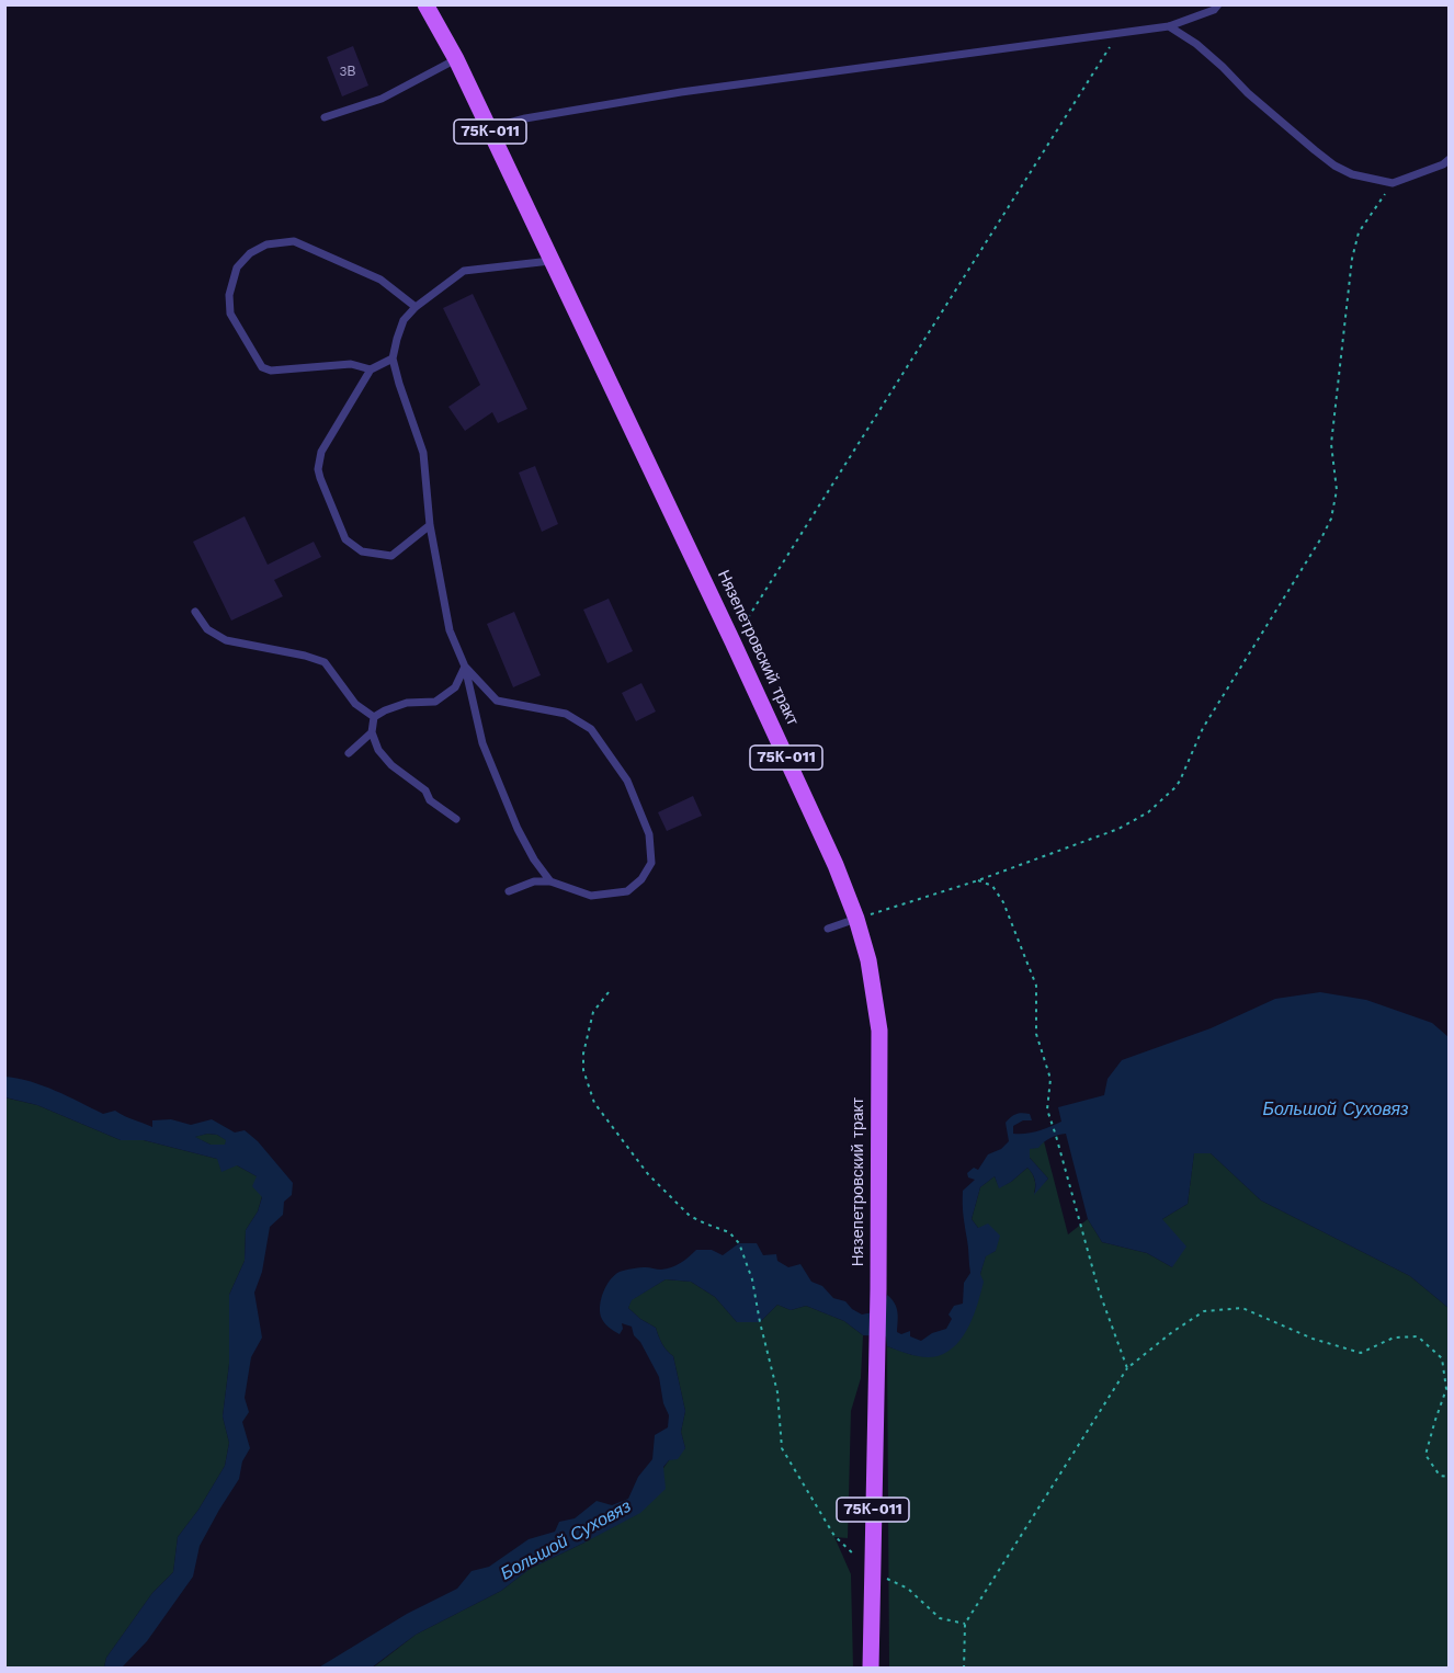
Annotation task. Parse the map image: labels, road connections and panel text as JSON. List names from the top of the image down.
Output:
{
  "streets": {
    "main road": ["75К-011", "Нязепетровский тракт"]
  },
  "water": ["Большой Суховяз"],
  "house_numbers": ["3В"]
}
